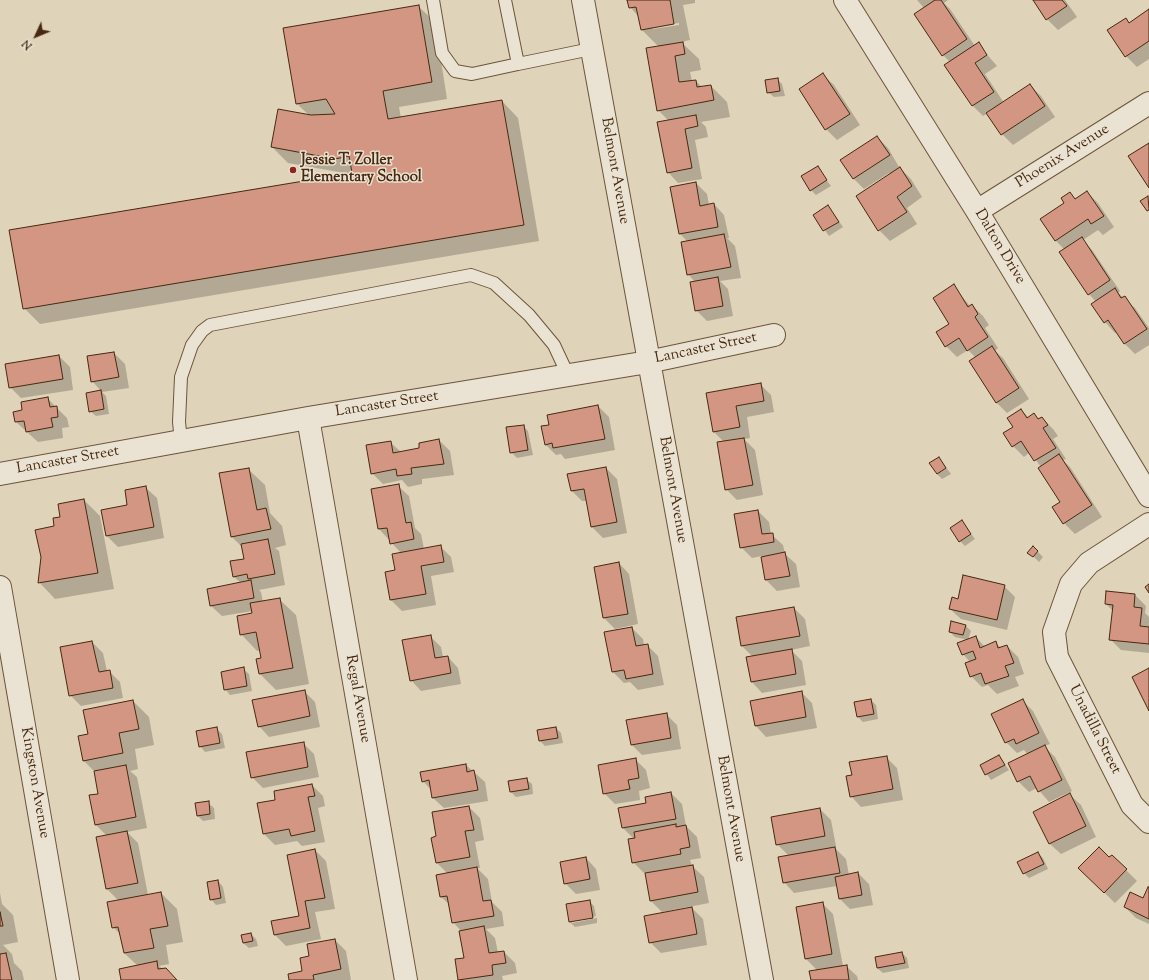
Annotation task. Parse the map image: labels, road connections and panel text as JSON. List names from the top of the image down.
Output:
{
  "streets": {
    "street": [
      "Phoenix Avenue",
      "Belmont Avenue",
      "Dalton Drive",
      "Lancaster Street",
      "Regal Avenue",
      "Unadilla Street",
      "Kingston Avenue"
    ]
  },
  "crossings": [
    ["Phoenix Avenue", "Dalton Drive"],
    ["Belmont Avenue", "Lancaster Street"],
    ["Lancaster Street", "Regal Avenue"]
  ],
  "places": ["Jessie T. Zoller Elementary School"],
  "north": "bottom left"
}
